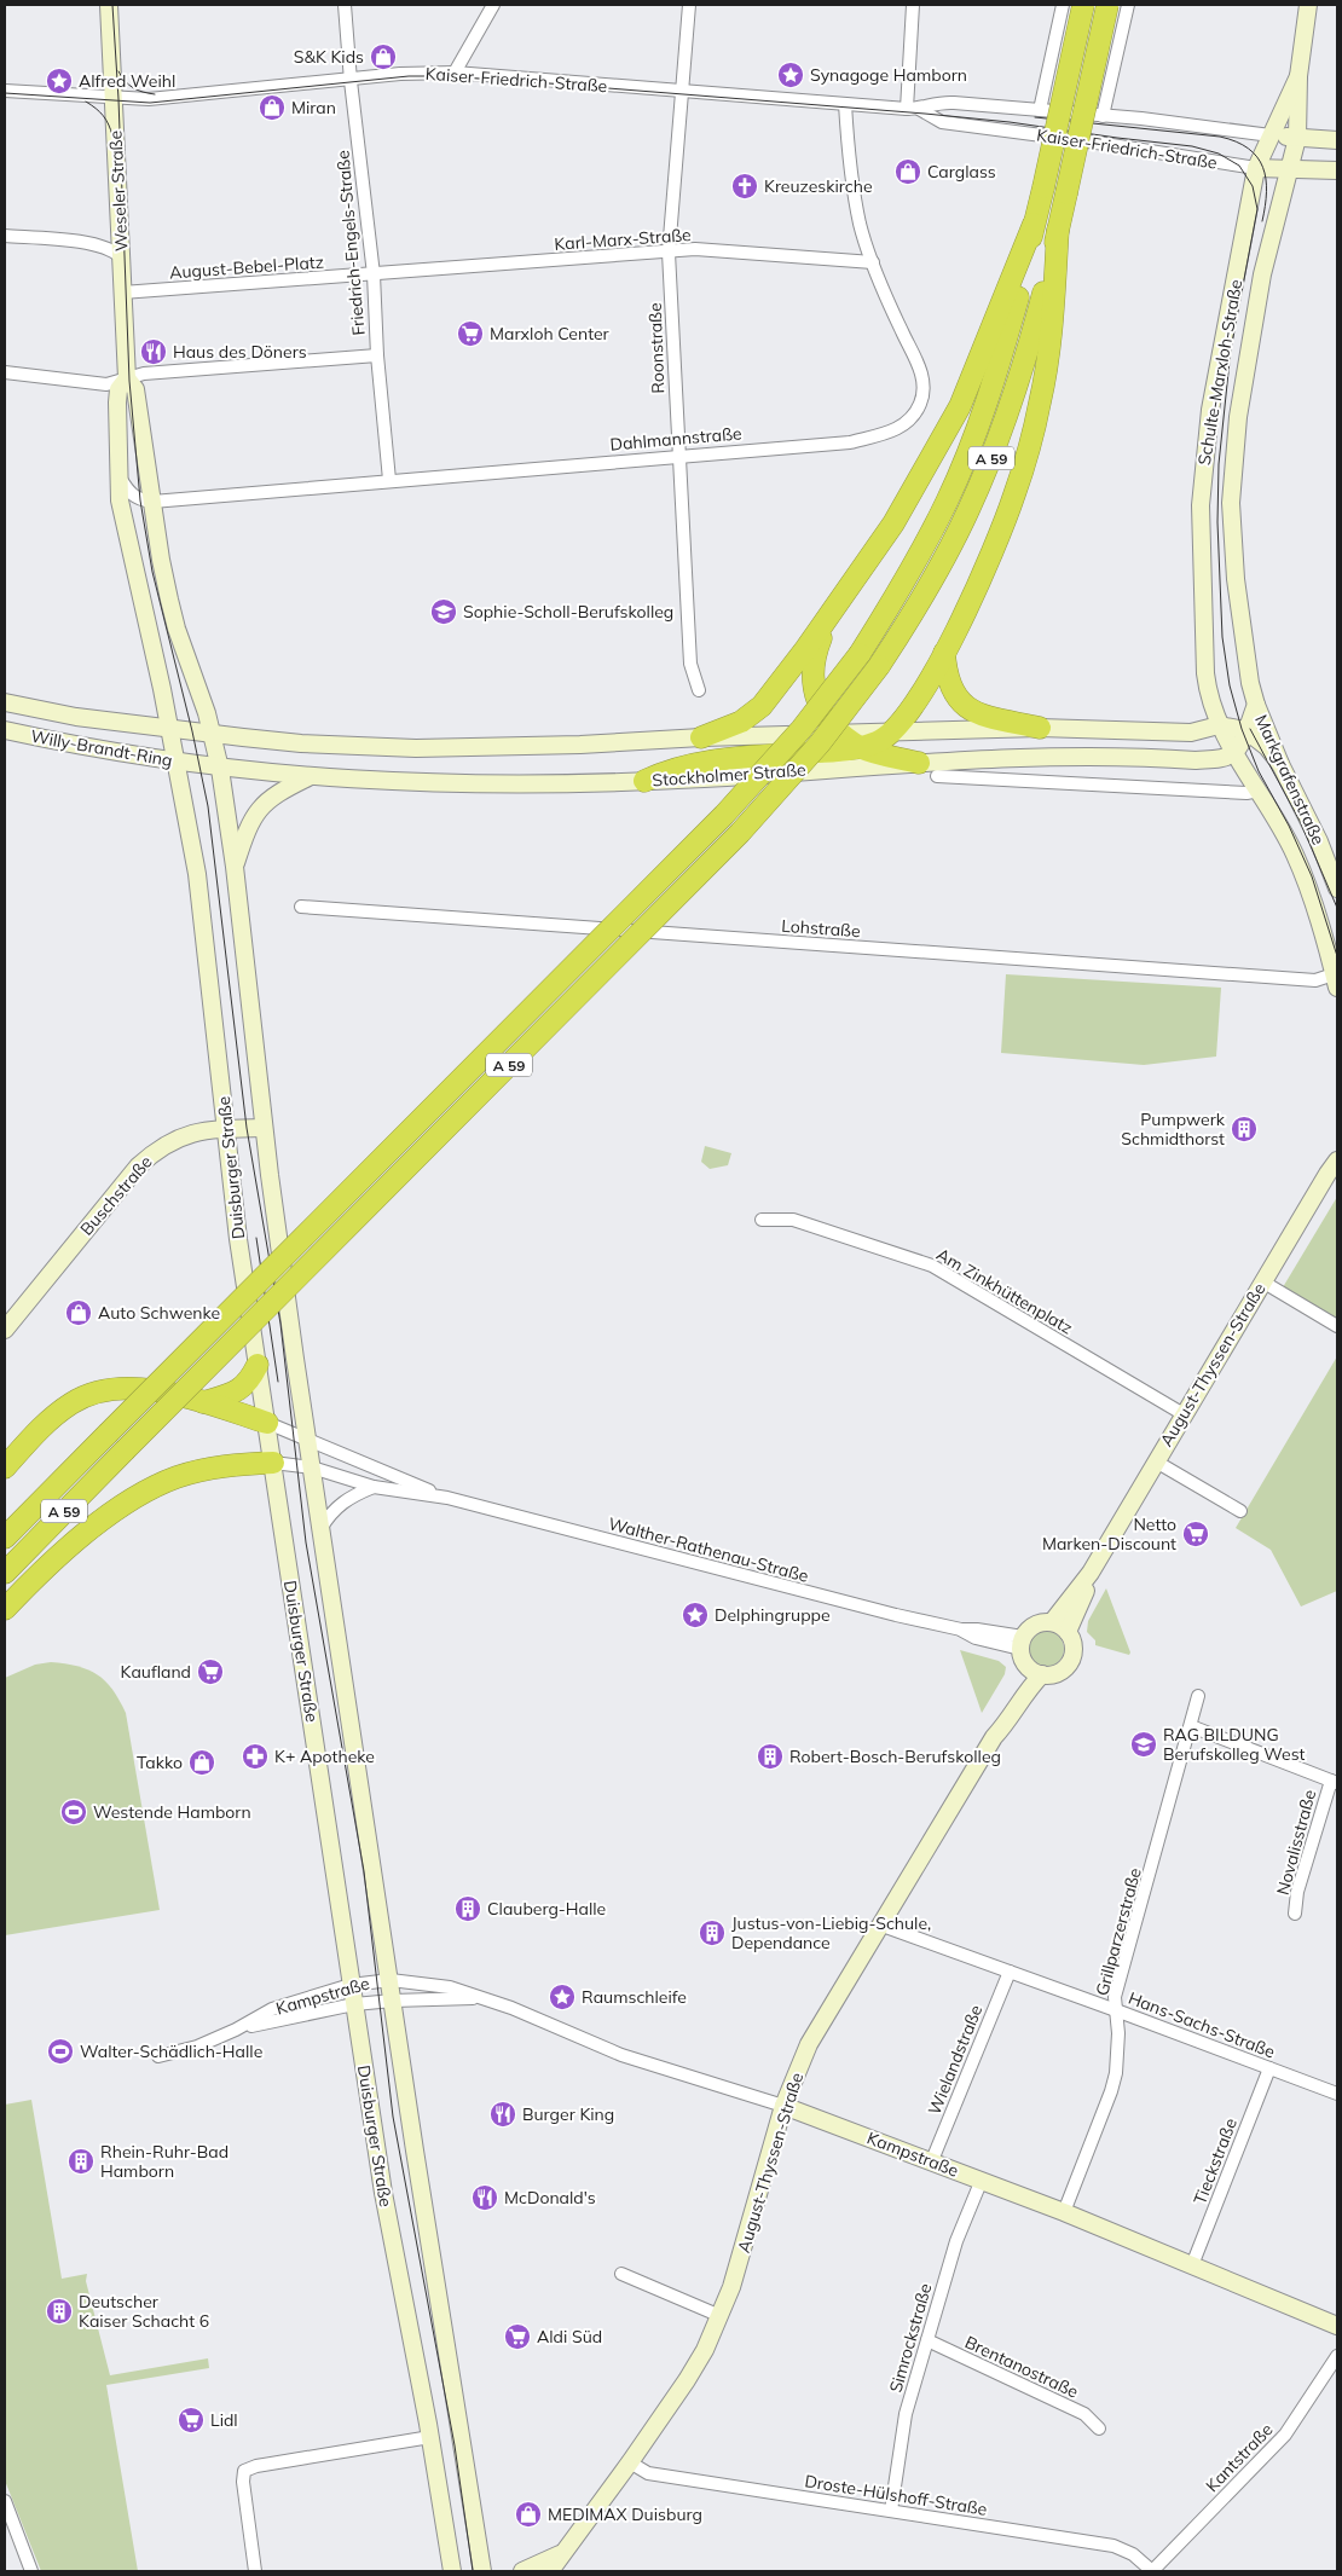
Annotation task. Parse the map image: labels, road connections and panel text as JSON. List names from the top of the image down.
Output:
{
  "streets": {
    "highway": ["A 59"],
    "main road": [
      "Kaiser-Friedrich-Straße",
      "Weseler Straße",
      "Schulte-Marxloh-Straße",
      "Willy-Brandt-Ring",
      "Stockholmer Straße",
      "Markgrafenstraße",
      "Duisburger Straße",
      "Buschstraße",
      "August-Thyssen-Straße",
      "Kampstraße"
    ],
    "street": [
      "Karl-Marx-Straße",
      "Friedrich-Engels-Straße",
      "August-Bebel-Platz",
      "Roonstraße",
      "Dahlmannstraße",
      "Lohstraße",
      "Am Zinkhüttenplatz",
      "Walther-Rathenau-Straße",
      "Novalisstraße",
      "Grillparzerstraße",
      "Hans-Sachs-Straße",
      "Wielandstraße",
      "Tieckstraße",
      "Simrockstraße",
      "Brentanostraße",
      "Kantstraße",
      "Droste-Hülshoff-Straße"
    ]
  },
  "crossings": [
    ["Kaiser-Friedrich-Straße", "Weseler Straße"],
    ["Kaiser-Friedrich-Straße", "Friedrich-Engels-Straße"],
    ["Kaiser-Friedrich-Straße", "Roonstraße"],
    ["Kaiser-Friedrich-Straße", "Schulte-Marxloh-Straße"],
    ["Kaiser-Friedrich-Straße", "Dahlmannstraße"],
    ["Weseler Straße", "August-Bebel-Platz"],
    ["Weseler Straße", "Dahlmannstraße"],
    ["Weseler Straße", "Willy-Brandt-Ring"],
    ["Weseler Straße", "Duisburger Straße"],
    ["Karl-Marx-Straße", "Friedrich-Engels-Straße"],
    ["Karl-Marx-Straße", "August-Bebel-Platz"],
    ["Karl-Marx-Straße", "Roonstraße"],
    ["Karl-Marx-Straße", "Dahlmannstraße"],
    ["Friedrich-Engels-Straße", "August-Bebel-Platz"],
    ["Friedrich-Engels-Straße", "Dahlmannstraße"],
    ["Roonstraße", "Dahlmannstraße"],
    ["Schulte-Marxloh-Straße", "Stockholmer Straße"],
    ["Schulte-Marxloh-Straße", "Markgrafenstraße"],
    ["Willy-Brandt-Ring", "Stockholmer Straße"],
    ["Willy-Brandt-Ring", "Duisburger Straße"],
    ["Stockholmer Straße", "Markgrafenstraße"],
    ["Markgrafenstraße", "Lohstraße"],
    ["Duisburger Straße", "Buschstraße"],
    ["Duisburger Straße", "Walther-Rathenau-Straße"],
    ["Duisburger Straße", "Kampstraße"],
    ["Am Zinkhüttenplatz", "August-Thyssen-Straße"],
    ["August-Thyssen-Straße", "Walther-Rathenau-Straße"],
    ["August-Thyssen-Straße", "Kampstraße"],
    ["August-Thyssen-Straße", "Hans-Sachs-Straße"],
    ["August-Thyssen-Straße", "Droste-Hülshoff-Straße"],
    ["Grillparzerstraße", "Kampstraße"],
    ["Grillparzerstraße", "Hans-Sachs-Straße"],
    ["Kampstraße", "Wielandstraße"],
    ["Kampstraße", "Tieckstraße"],
    ["Kampstraße", "Simrockstraße"],
    ["Hans-Sachs-Straße", "Wielandstraße"],
    ["Hans-Sachs-Straße", "Tieckstraße"],
    ["Simrockstraße", "Brentanostraße"],
    ["Simrockstraße", "Droste-Hülshoff-Straße"],
    ["Kantstraße", "Droste-Hülshoff-Straße"]
  ],
  "places": {
    "shop": [
      "S&K Kids",
      "Miran",
      "Carglass",
      "Auto Schwenke",
      "Takko",
      "MEDIMAX Duisburg"
    ],
    "place": [
      "Synagoge Hamborn",
      "Alfred Weihl",
      "Delphingruppe",
      "Raumschleife"
    ],
    "church": ["Kreuzeskirche"],
    "supermarket": [
      "Marxloh Center",
      "Netto Marken-Discount",
      "Kaufland",
      "Aldi Süd",
      "Lidl"
    ],
    "restaurant": ["Haus des Döners", "Burger King", "McDonald's"],
    "school or university": ["Sophie-Scholl-Berufskolleg", "RAG BILDUNG Berufskolleg West"],
    "building": [
      "Pumpwerk Schmidthorst",
      "Robert-Bosch-Berufskolleg",
      "Clauberg-Halle",
      "Justus-von-Liebig-Schule, Dependance",
      "Rhein-Ruhr-Bad Hamborn",
      "Deutscher Kaiser Schacht 6"
    ],
    "pharmacy": ["K+ Apotheke"],
    "sports": ["Westende Hamborn", "Walter-Schädlich-Halle"]
  }
}
